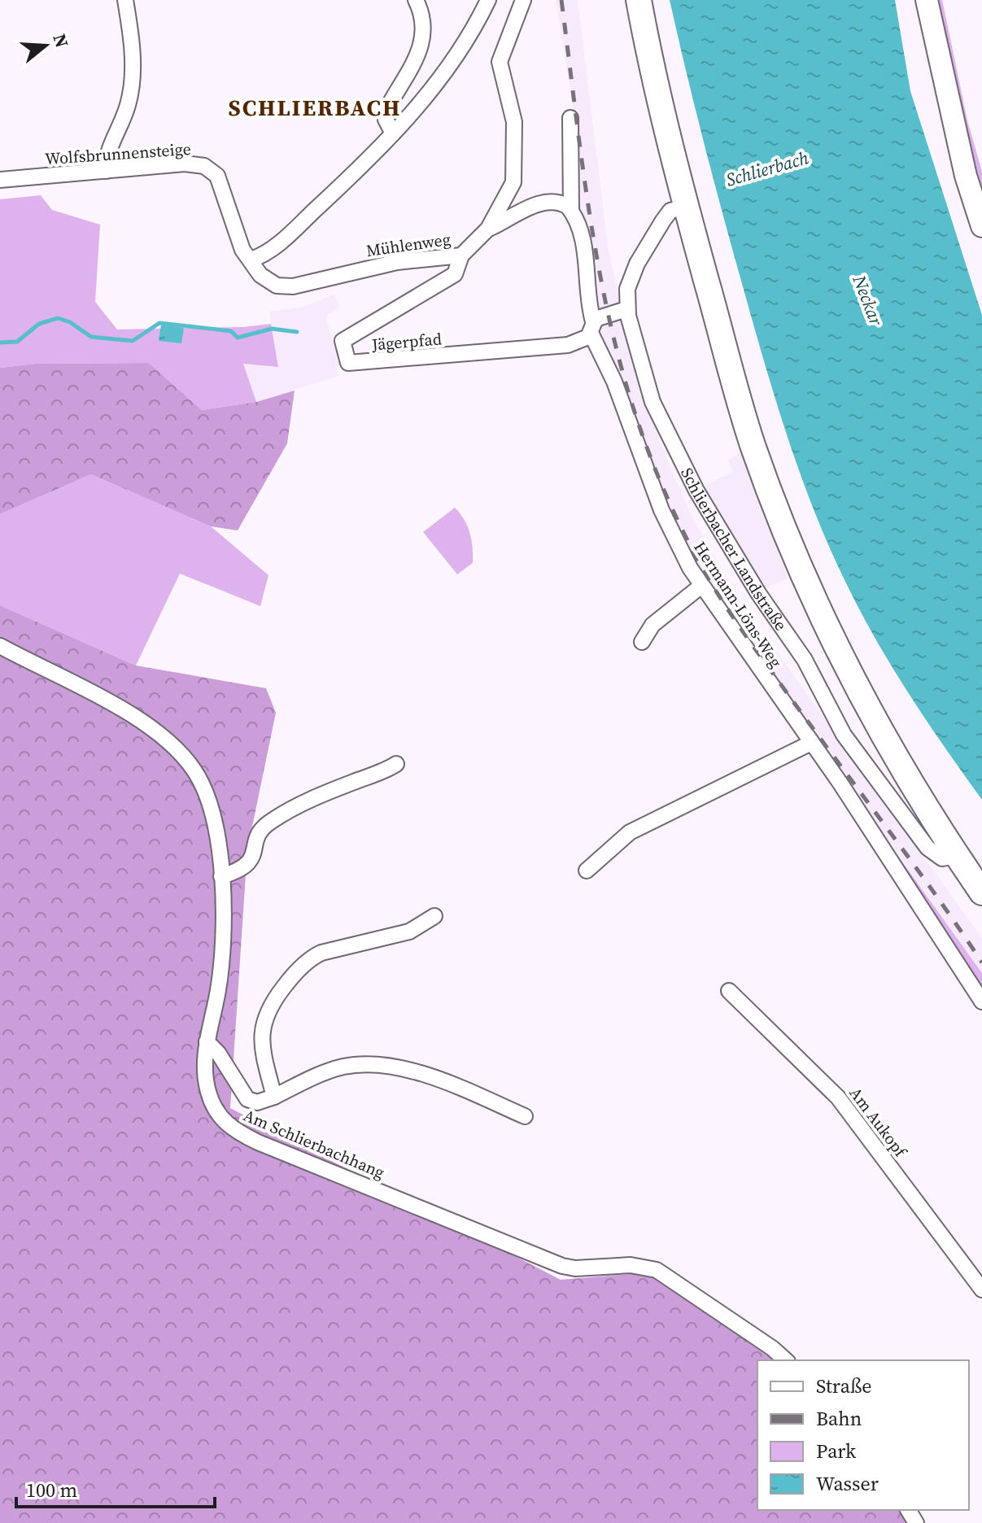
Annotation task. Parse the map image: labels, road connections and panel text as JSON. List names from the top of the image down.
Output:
{
  "streets": {
    "main road": ["Schlierbacher Landstraße"],
    "street": [
      "Wolfsbrunnensteige",
      "Mühlenweg",
      "Jägerpfad",
      "Hermann-Löns-Weg",
      "Am Aukopf",
      "Am Schlierbachhang"
    ]
  },
  "crossings": [
    ["Wolfsbrunnensteige", "Mühlenweg"],
    ["Mühlenweg", "Jägerpfad"],
    ["Jägerpfad", "Schlierbacher Landstraße"],
    ["Jägerpfad", "Hermann-Löns-Weg"]
  ],
  "districts": ["SCHLIERBACH"],
  "water": ["Schlierbach", "Neckar"],
  "legend": [
    "Straße",
    "Bahn",
    "Park",
    "Wasser"
  ],
  "scale_bar": "100 m",
  "north": "right"
}
